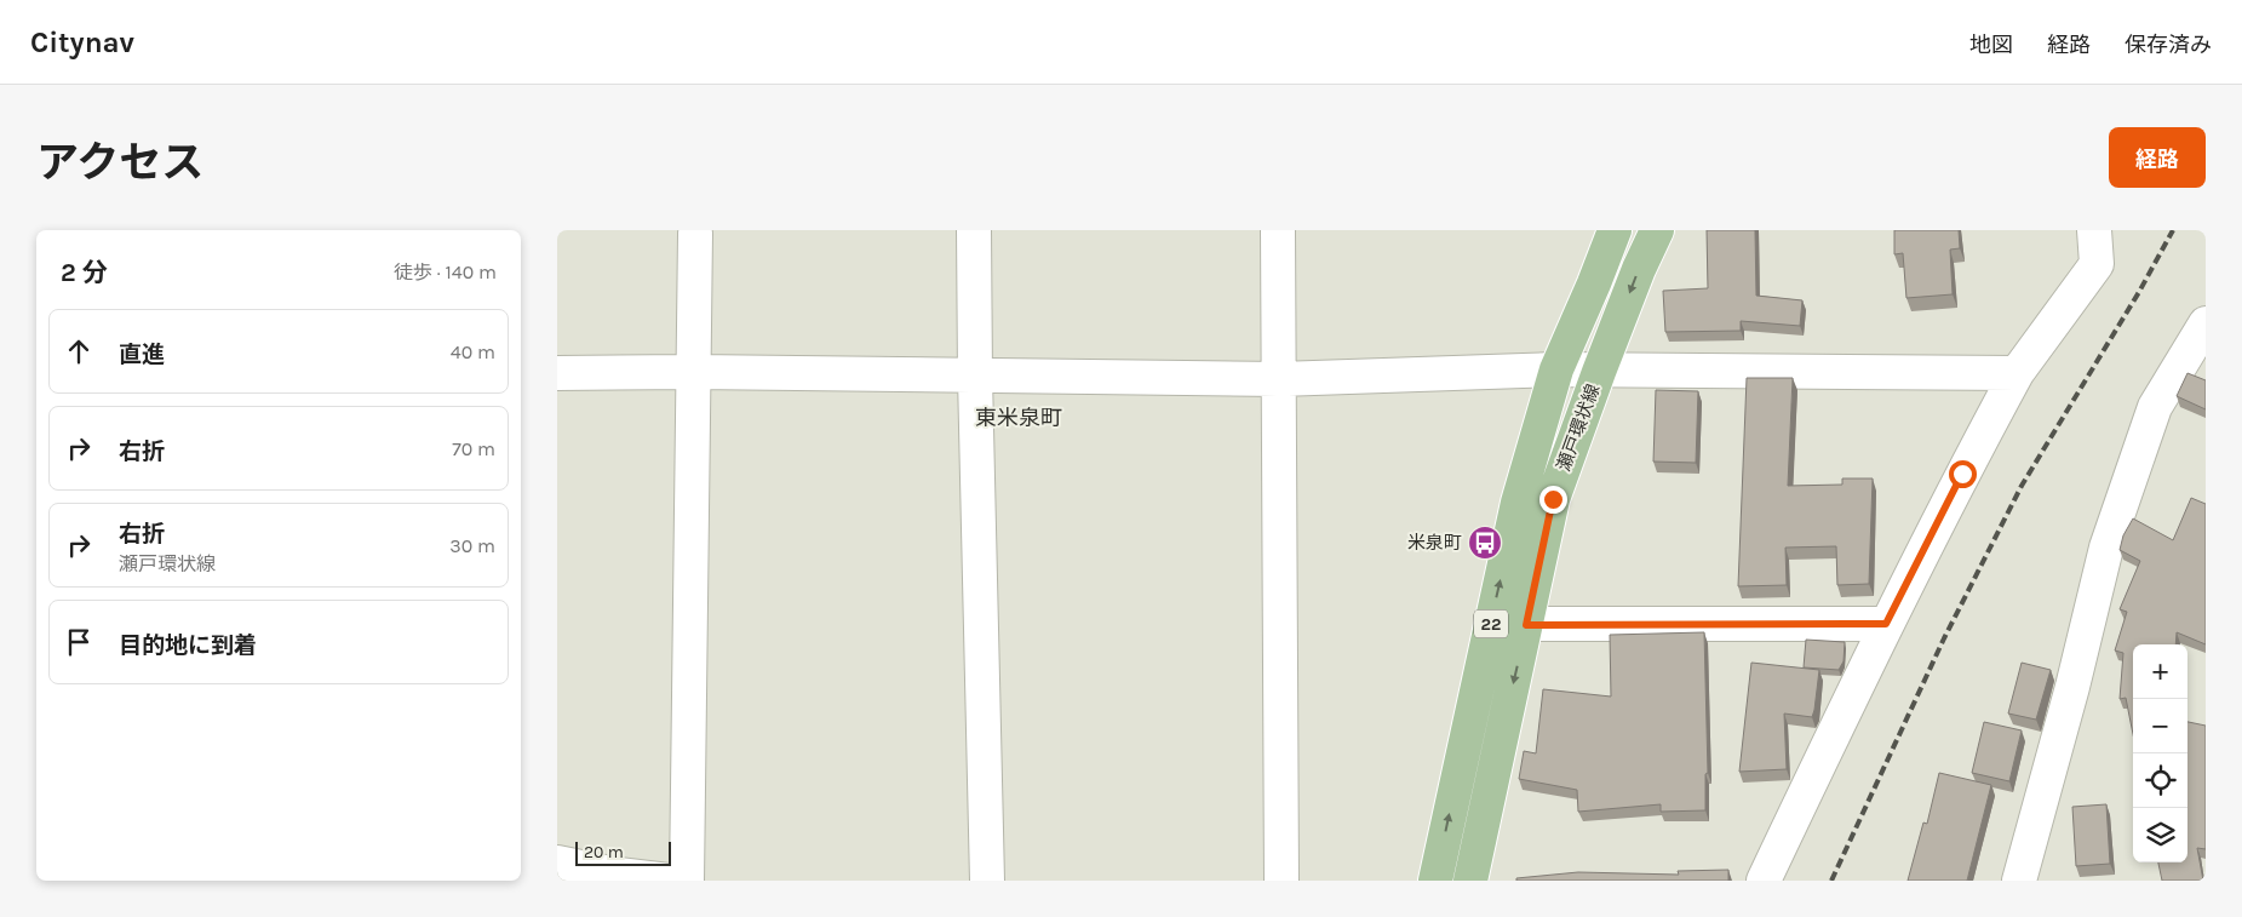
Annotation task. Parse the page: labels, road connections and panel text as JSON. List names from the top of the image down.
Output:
{
  "streets": {
    "main road": ["瀬戸環状線", "22"]
  },
  "districts": ["東米泉町"],
  "places": {
    "bus stop": ["米泉町"]
  },
  "scale_bar": "20 m",
  "page": {
    "header": "Citynav",
    "nav": ["地図", "経路", "保存済み"],
    "title": "アクセス",
    "buttons": "経路",
    "heading": ["2 分", "徒歩 · 140 m"],
    "list": [
      ["直進", "40 m"],
      ["右折", "70 m"],
      ["右折", "瀬戸環状線", "30 m"],
      "目的地に到着"
    ],
    "map_buttons": ["+", "−"],
    "scale": "20 m"
  }
}
